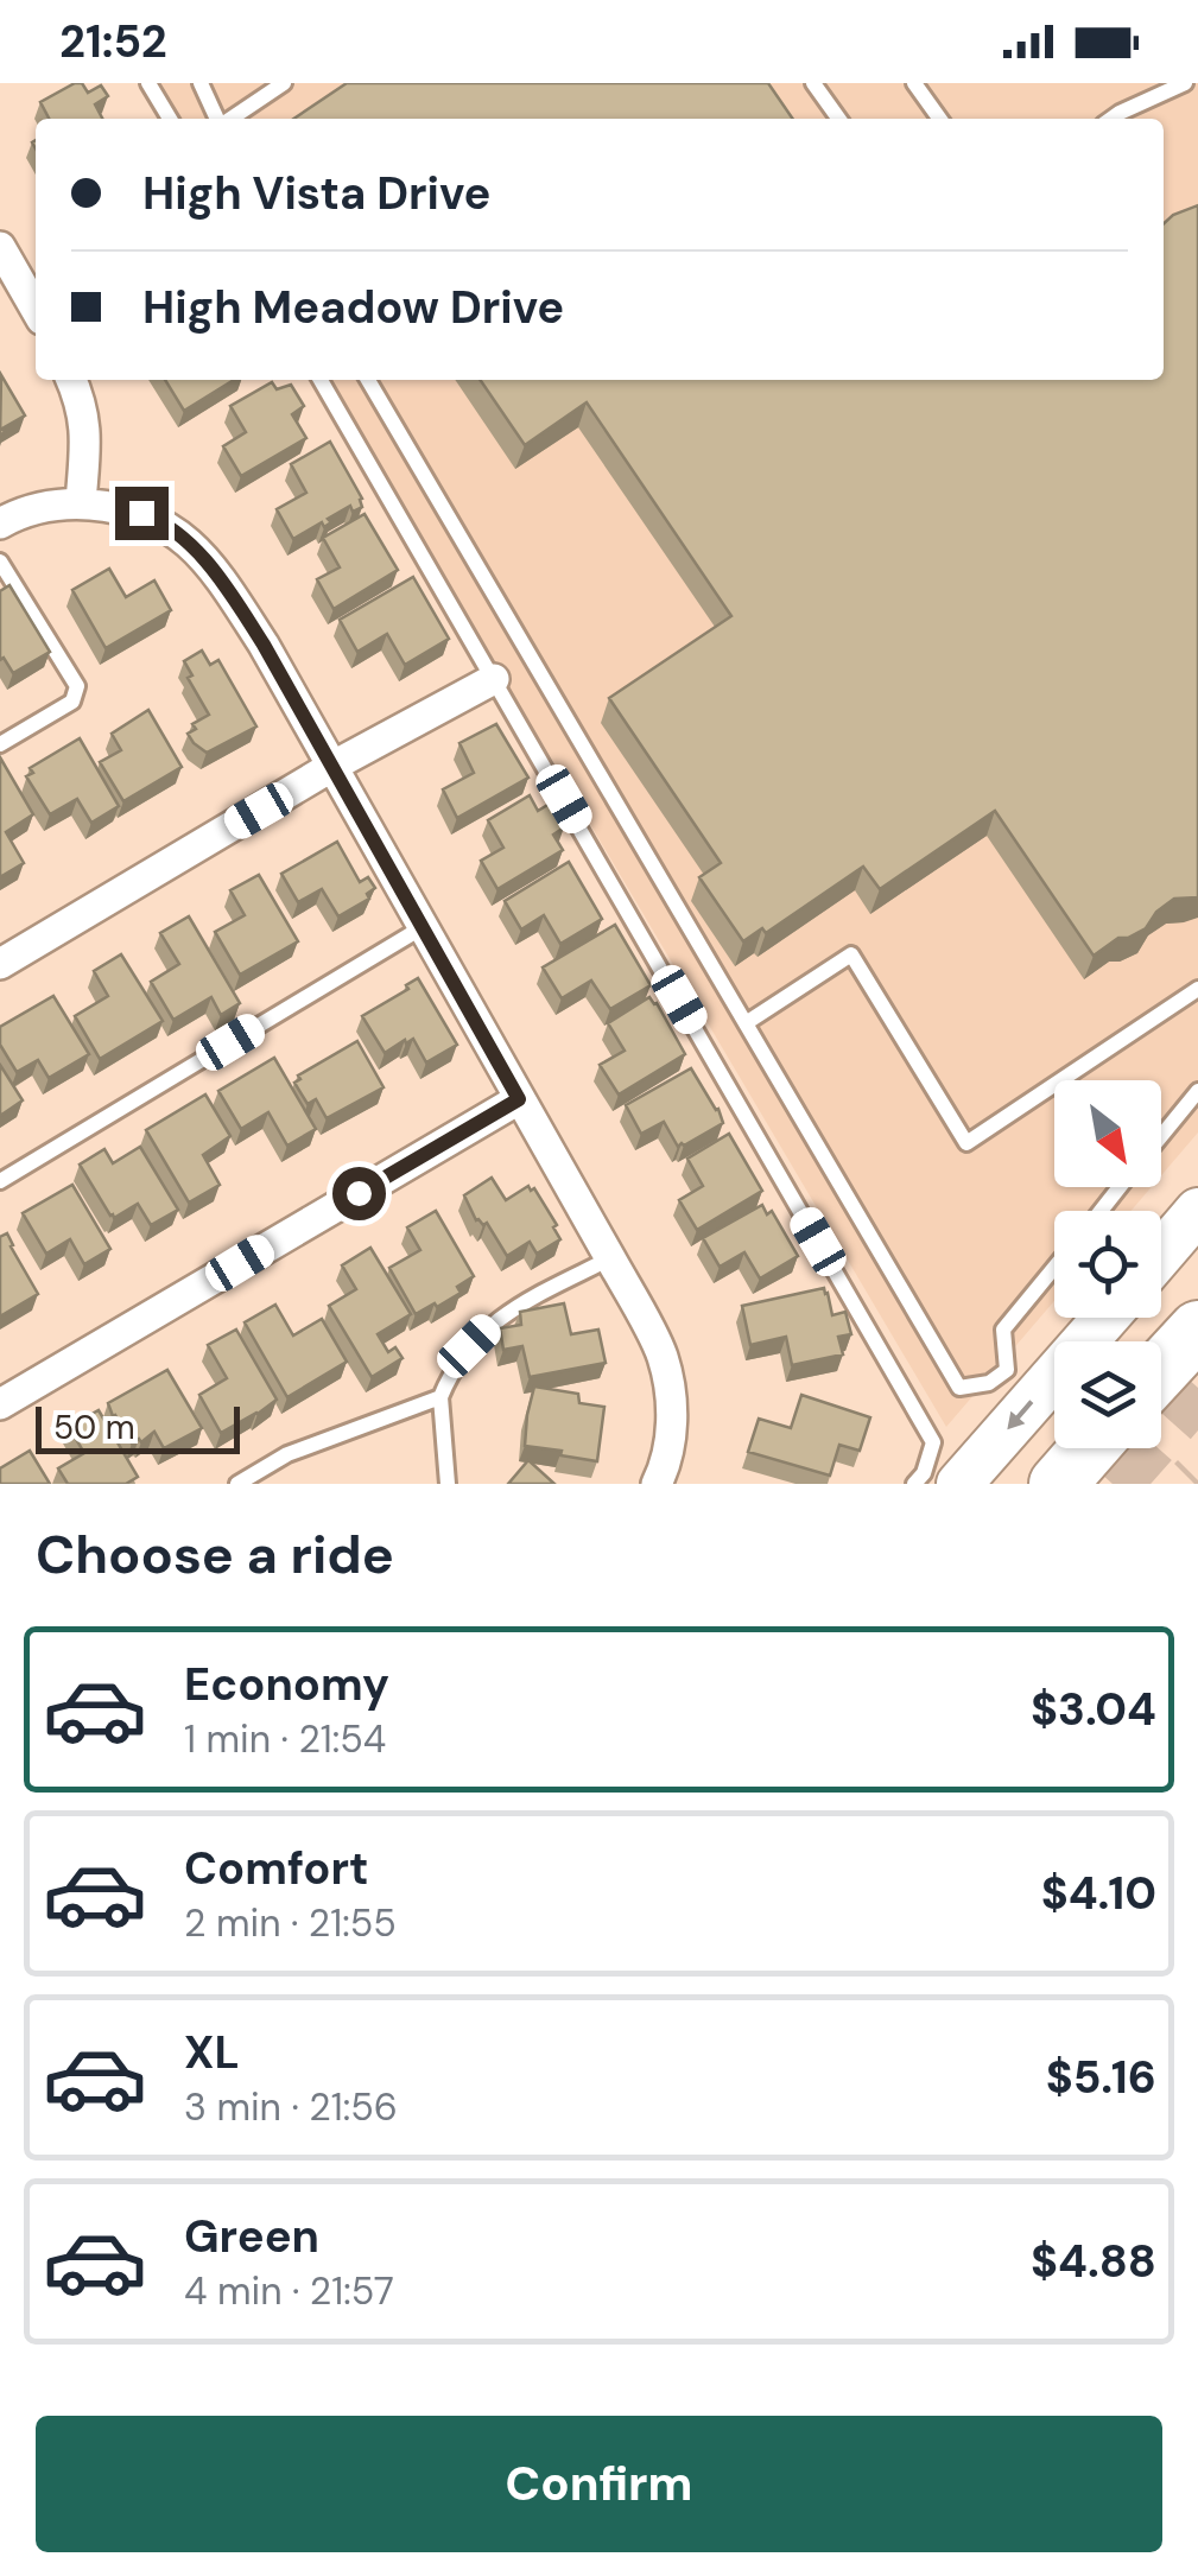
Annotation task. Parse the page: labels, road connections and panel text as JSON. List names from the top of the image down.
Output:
{
  "scale_bar": "50 m",
  "north": "bottom right",
  "page": {
    "status": "21:52",
    "banner": ["High Vista Drive", "High Meadow Drive"],
    "scale": "50 m",
    "heading": "Choose a ride",
    "list": [
      {
        "name": "Economy",
        "note": "1 min · 21:54",
        "value": "$3.04"
      },
      {
        "name": "Comfort",
        "note": "2 min · 21:55",
        "value": "$4.10"
      },
      {
        "name": "XL",
        "note": "3 min · 21:56",
        "value": "$5.16"
      },
      {
        "name": "Green",
        "note": "4 min · 21:57",
        "value": "$4.88"
      }
    ],
    "buttons": "Confirm"
  }
}
